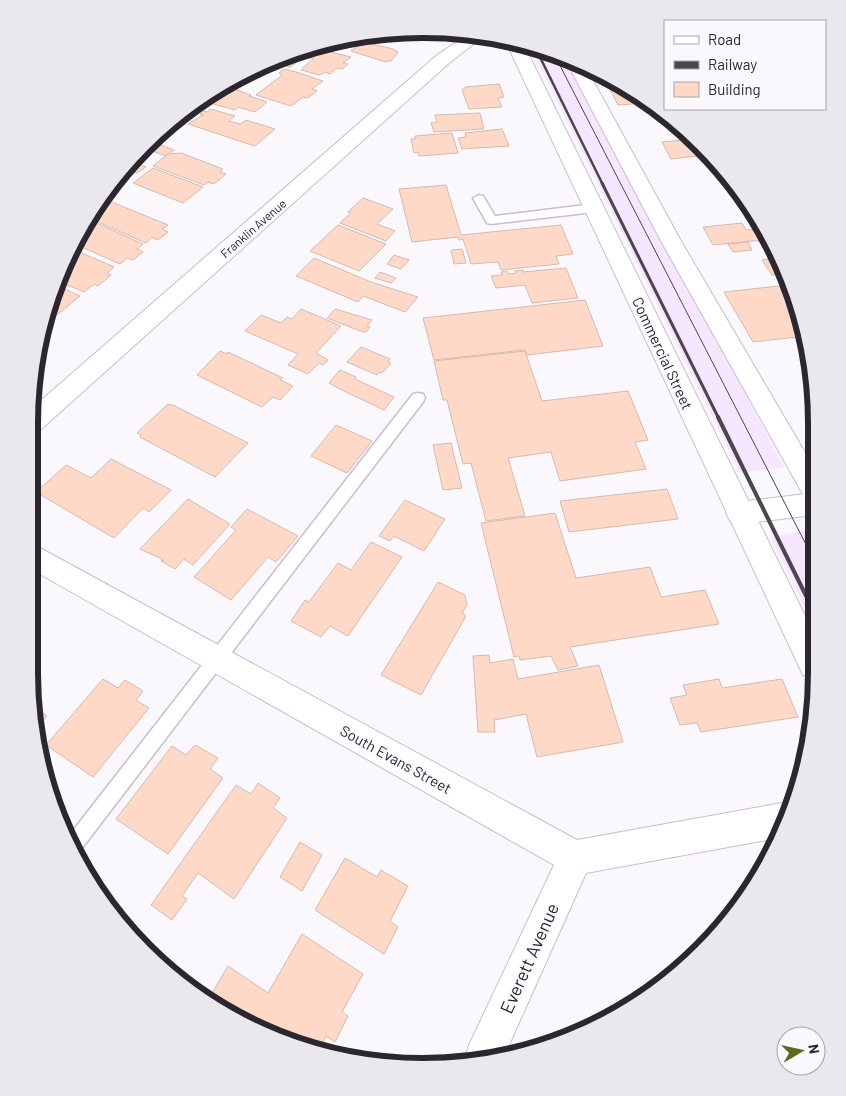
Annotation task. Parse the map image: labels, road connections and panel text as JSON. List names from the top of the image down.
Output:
{
  "streets": {
    "main road": [
      "Franklin Avenue",
      "Commercial Street",
      "South Evans Street",
      "Everett Avenue"
    ]
  },
  "crossings": [
    ["South Evans Street", "Everett Avenue"]
  ],
  "legend": ["Road", "Railway", "Building"],
  "north": "right"
}
